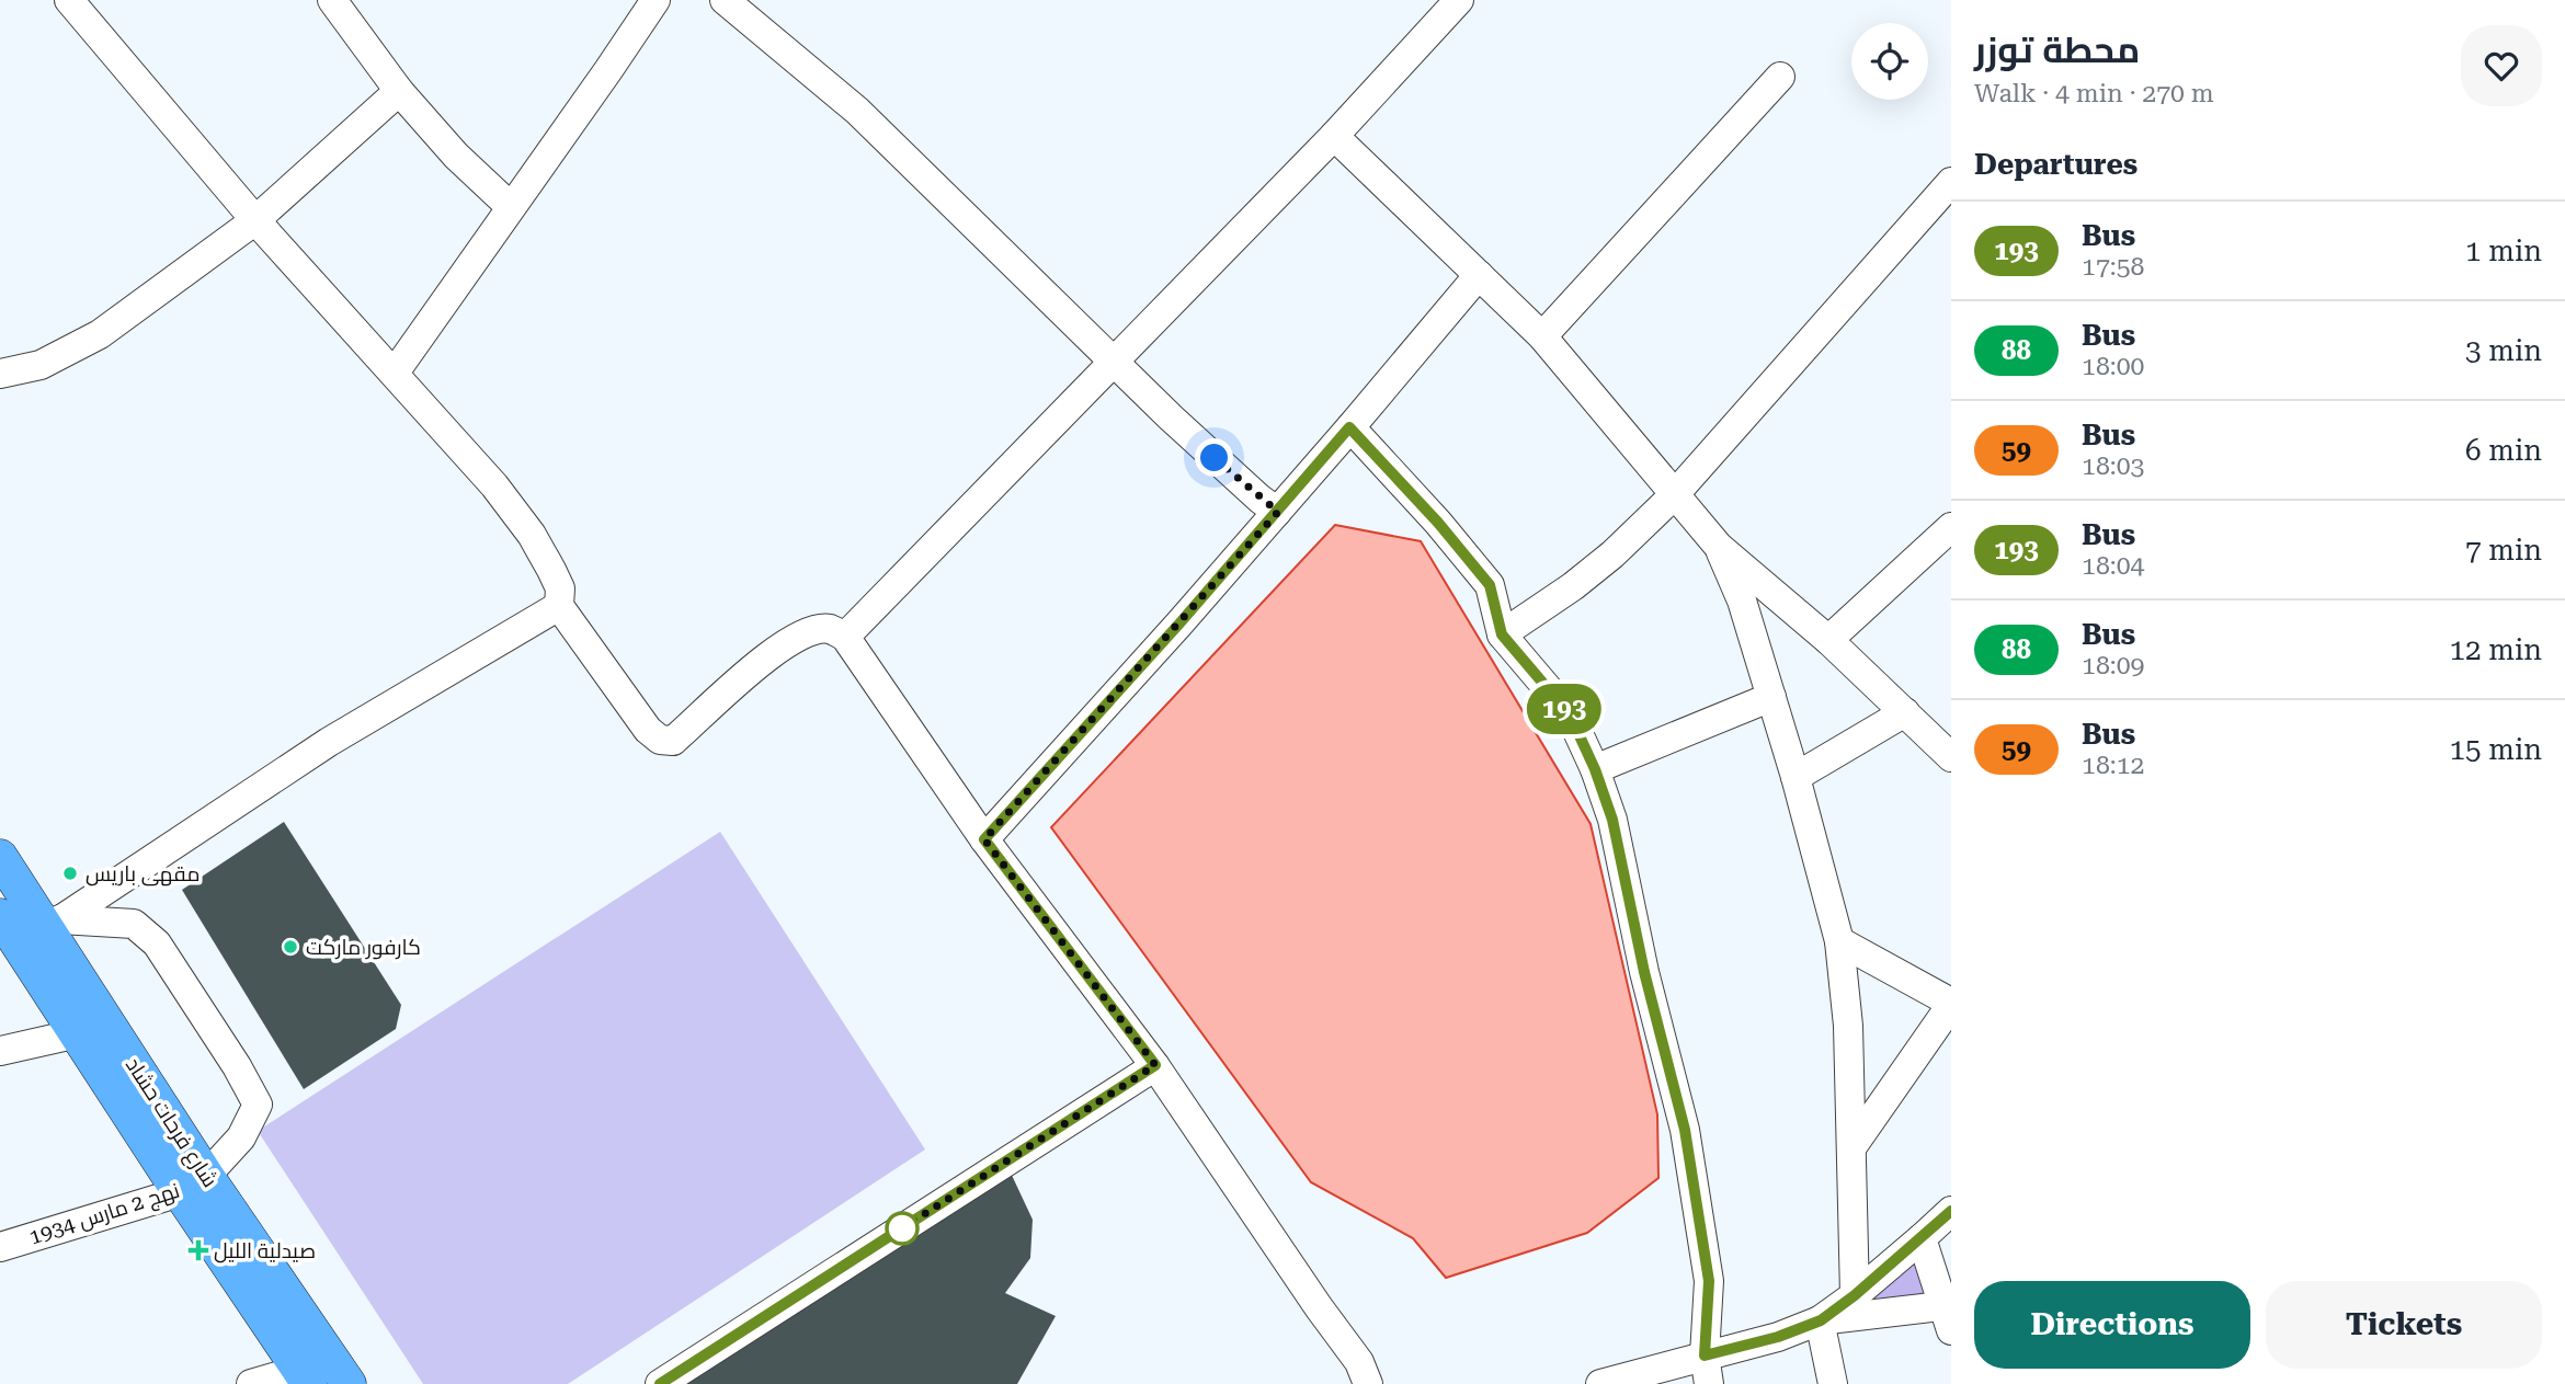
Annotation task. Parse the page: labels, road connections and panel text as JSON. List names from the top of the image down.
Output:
{
  "streets": {
    "main road": ["شارع فرحات حشاد"],
    "street": ["نهج 2 مارس 1934"]
  },
  "crossings": [
    ["شارع فرحات حشاد", "نهج 2 مارس 1934"]
  ],
  "places": {
    "other": ["مقهى باريس", "كارفور ماركت"],
    "health": ["صيدلية الليل"]
  },
  "lines": ["bus line 193"],
  "page": {
    "on_map": "193",
    "heading": [
      ["محطة توزر", "Walk · 4 min · 270 m"],
      "Departures"
    ],
    "list": [
      {
        "mark": "193",
        "name": "Bus",
        "note": "17:58",
        "value": "1 min"
      },
      {
        "mark": "88",
        "name": "Bus",
        "note": "18:00",
        "value": "3 min"
      },
      {
        "mark": "59",
        "name": "Bus",
        "note": "18:03",
        "value": "6 min"
      },
      {
        "mark": "193",
        "name": "Bus",
        "note": "18:04",
        "value": "7 min"
      },
      {
        "mark": "88",
        "name": "Bus",
        "note": "18:09",
        "value": "12 min"
      },
      {
        "mark": "59",
        "name": "Bus",
        "note": "18:12",
        "value": "15 min"
      }
    ],
    "buttons": ["Directions", "Tickets"]
  }
}
